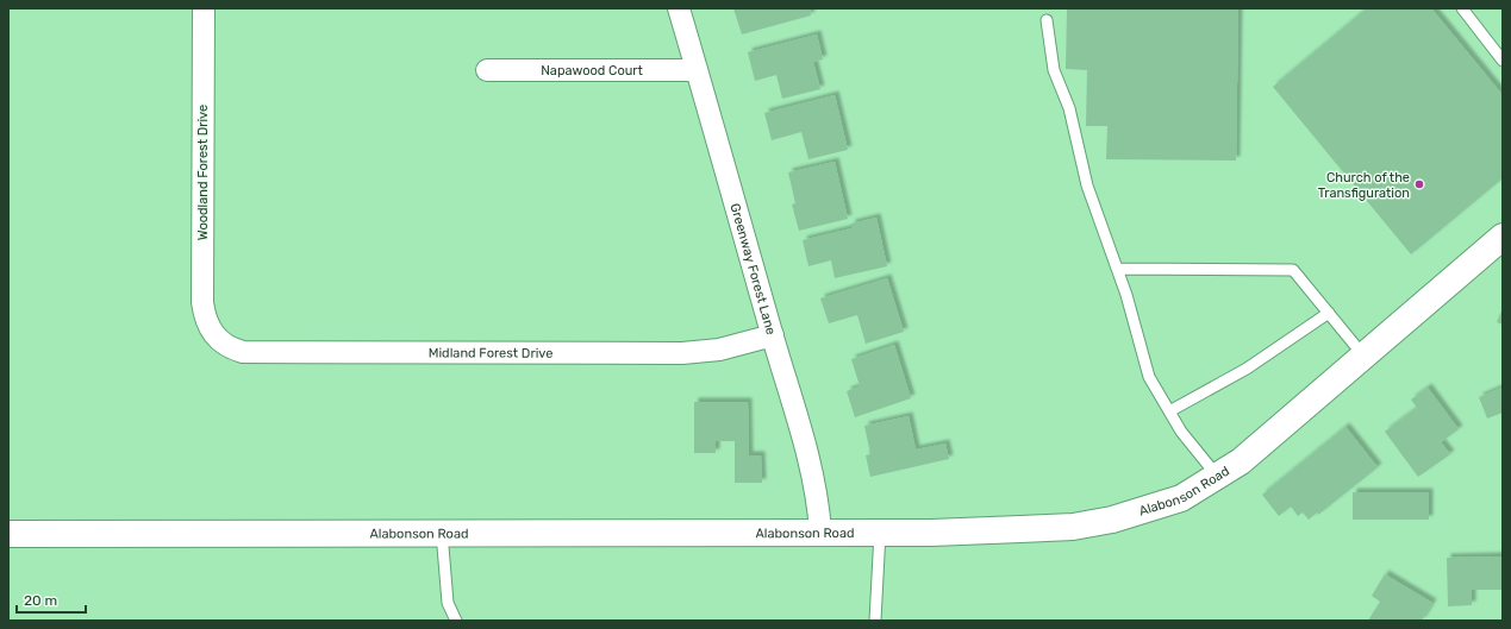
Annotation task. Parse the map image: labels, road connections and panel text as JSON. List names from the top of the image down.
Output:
{
  "streets": {
    "street": [
      "Napawood Court",
      "Woodland Forest Drive",
      "Greenway Forest Lane",
      "Midland Forest Drive",
      "Alabonson Road"
    ]
  },
  "crossings": [
    ["Napawood Court", "Greenway Forest Lane"],
    ["Woodland Forest Drive", "Midland Forest Drive"],
    ["Greenway Forest Lane", "Midland Forest Drive"],
    ["Greenway Forest Lane", "Alabonson Road"]
  ],
  "places": ["Church of the Transfiguration"],
  "scale_bar": "20 m"
}
